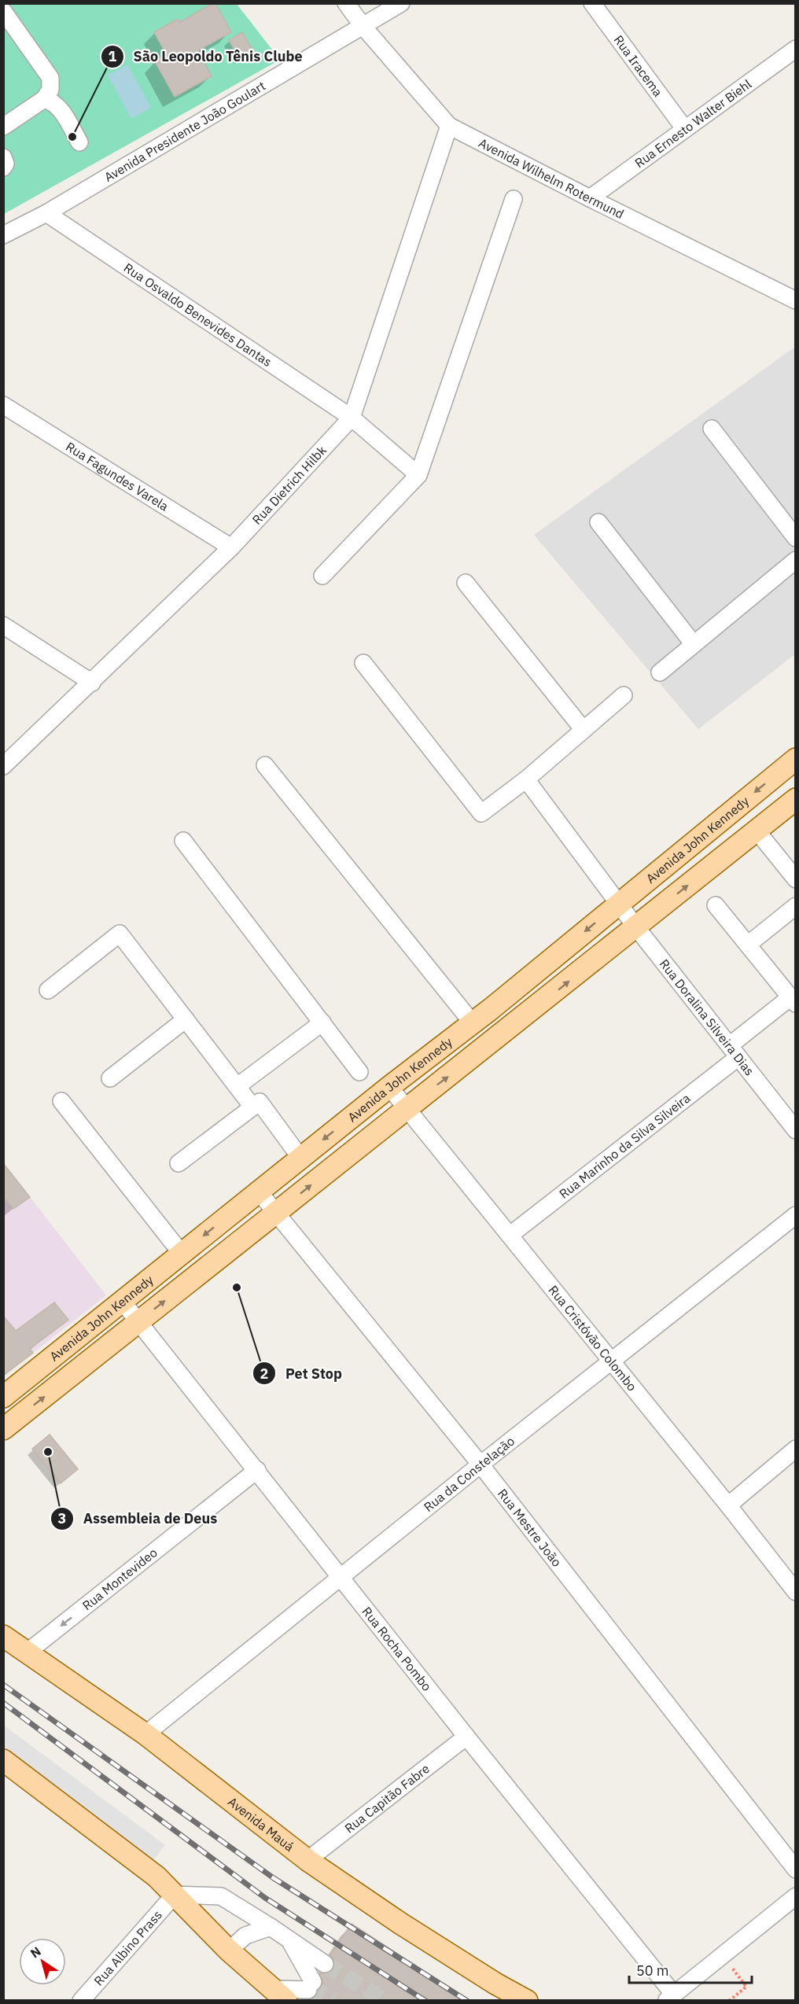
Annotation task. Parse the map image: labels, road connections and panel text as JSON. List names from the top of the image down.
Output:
{
  "streets": {
    "main road": ["Avenida John Kennedy", "Avenida Mauá"],
    "street": [
      "Rua Iracema",
      "Rua Ernesto Walter Biehl",
      "Avenida Presidente João Goulart",
      "Avenida Wilhelm Rotermund",
      "Rua Osvaldo Benevides Dantas",
      "Rua Fagundes Varela",
      "Rua Dietrich Hilbk",
      "Rua Doralina Silveira Dias",
      "Rua Marinho da Silva Silveira",
      "Rua Cristóvão Colombo",
      "Rua da Constelação",
      "Rua Mestre João",
      "Rua Montevideo",
      "Rua Rocha Pombo",
      "Rua Capitão Fabre",
      "Rua Albino Prass"
    ]
  },
  "crossings": [
    ["Rua Iracema", "Rua Ernesto Walter Biehl"],
    ["Rua Ernesto Walter Biehl", "Avenida Wilhelm Rotermund"],
    ["Avenida Presidente João Goulart", "Avenida Wilhelm Rotermund"],
    ["Avenida Presidente João Goulart", "Rua Osvaldo Benevides Dantas"],
    ["Avenida Wilhelm Rotermund", "Rua Dietrich Hilbk"],
    ["Rua Osvaldo Benevides Dantas", "Rua Dietrich Hilbk"],
    ["Rua Fagundes Varela", "Rua Dietrich Hilbk"],
    ["Avenida John Kennedy", "Rua Doralina Silveira Dias"],
    ["Avenida John Kennedy", "Rua Cristóvão Colombo"],
    ["Avenida John Kennedy", "Rua Mestre João"],
    ["Avenida John Kennedy", "Rua Rocha Pombo"],
    ["Rua Doralina Silveira Dias", "Rua Marinho da Silva Silveira"],
    ["Rua Marinho da Silva Silveira", "Rua Cristóvão Colombo"],
    ["Rua Cristóvão Colombo", "Rua da Constelação"],
    ["Rua da Constelação", "Rua Mestre João"],
    ["Rua da Constelação", "Rua Rocha Pombo"],
    ["Rua da Constelação", "Avenida Mauá"],
    ["Rua Montevideo", "Rua Rocha Pombo"],
    ["Rua Montevideo", "Avenida Mauá"],
    ["Rua Rocha Pombo", "Rua Capitão Fabre"],
    ["Rua Capitão Fabre", "Avenida Mauá"]
  ],
  "one_way": ["Rua Montevideo"],
  "places": ["São Leopoldo Tênis Clube", "Pet Stop", "Assembleia de Deus"],
  "scale_bar": "50 m",
  "north": "top left"
}
